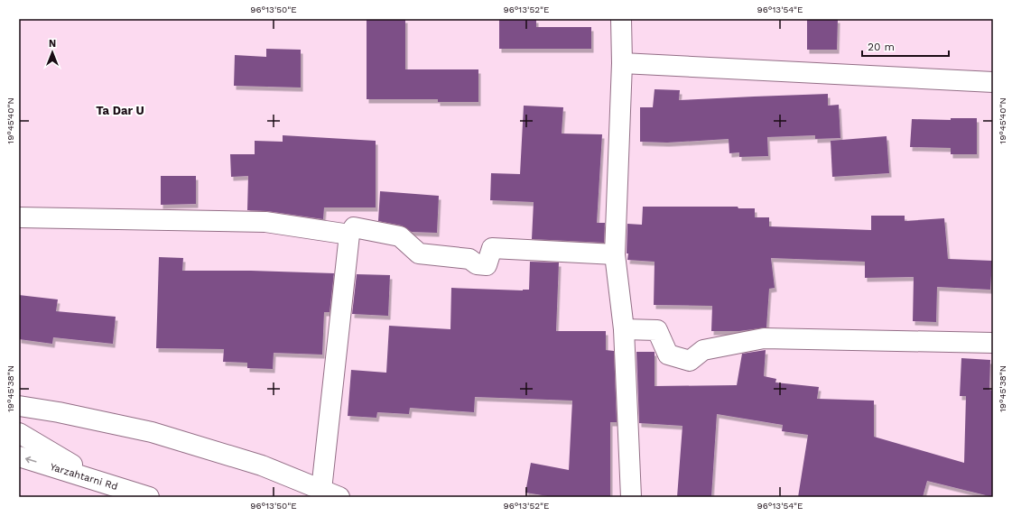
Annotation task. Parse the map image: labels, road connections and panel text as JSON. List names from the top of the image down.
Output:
{
  "streets": {
    "street": ["Yarzahtarni Rd"]
  },
  "districts": ["Ta Dar U"],
  "scale_bar": "20 m",
  "north": "top",
  "coordinates": [
    "96°13'50\"E",
    "96°13'52\"E",
    "96°13'54\"E",
    "19°45'40\"N",
    "19°45'38\"N"
  ]
}
